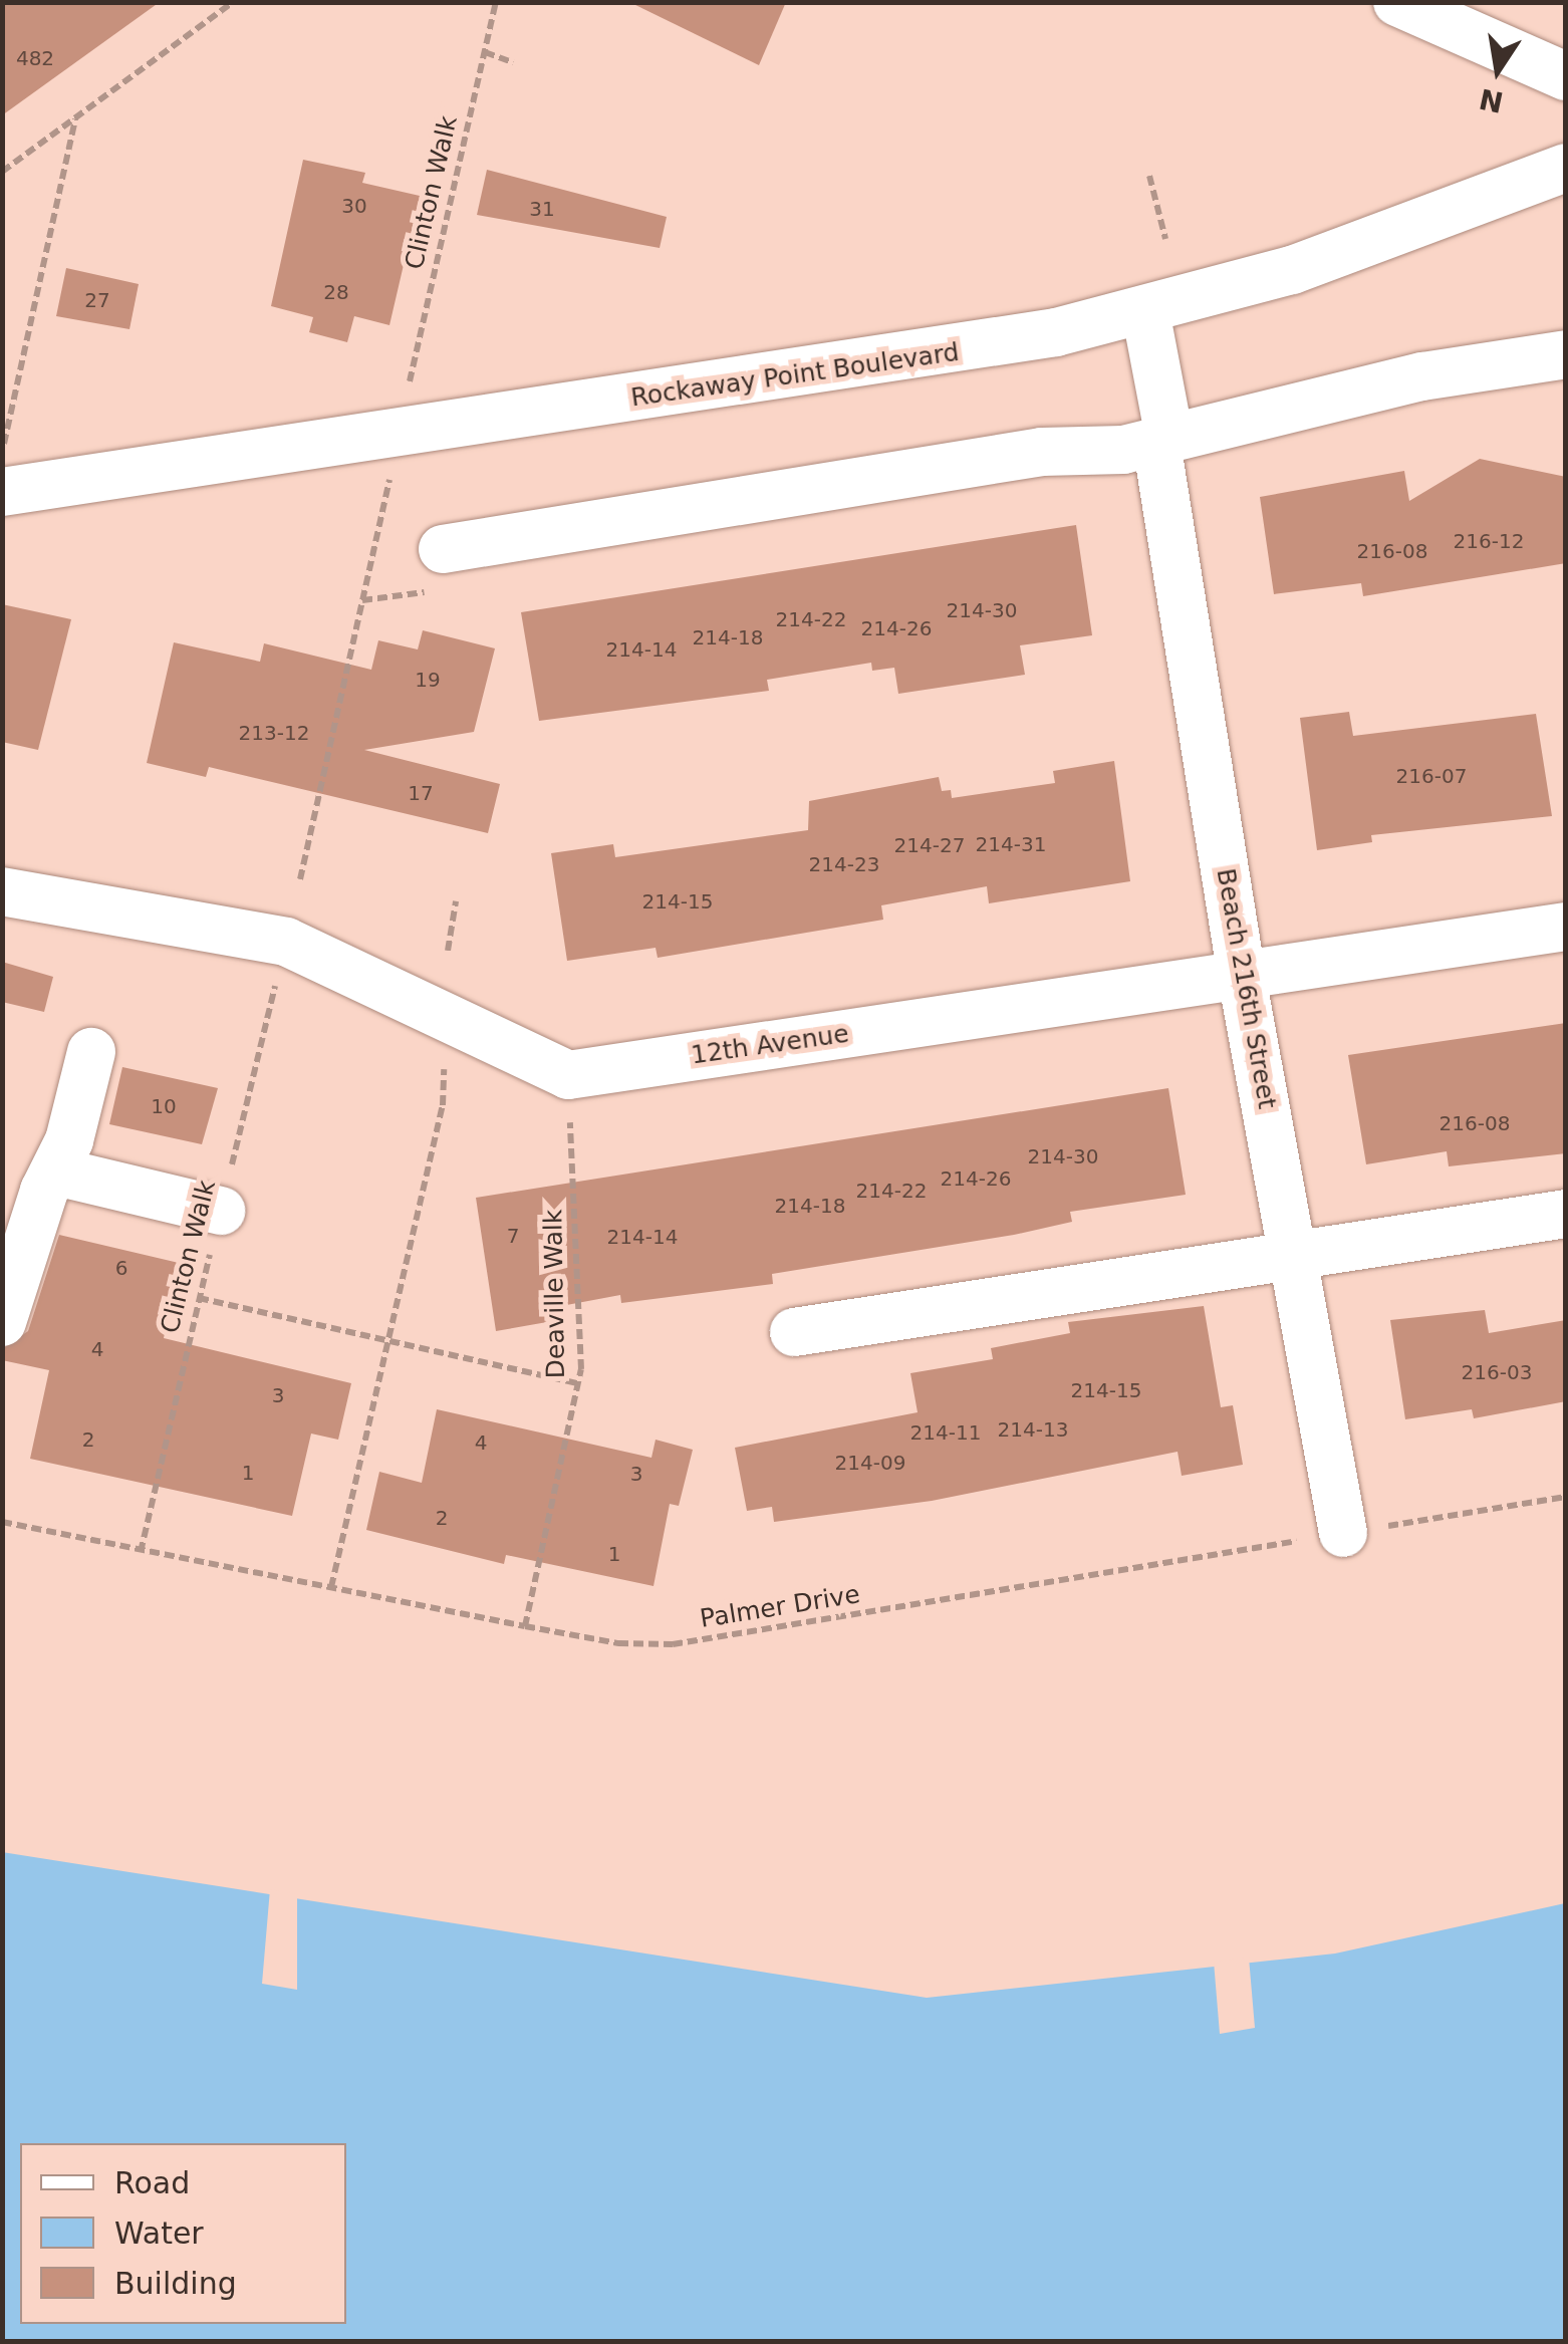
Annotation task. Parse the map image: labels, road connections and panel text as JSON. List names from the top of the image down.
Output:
{
  "streets": {
    "street": ["Rockaway Point Boulevard", "Beach 216th Street", "12th Avenue"],
    "path": ["Clinton Walk", "Deaville Walk", "Palmer Drive"]
  },
  "crossings": [
    ["Clinton Walk", "Palmer Drive"],
    ["Rockaway Point Boulevard", "Beach 216th Street"],
    ["Beach 216th Street", "12th Avenue"],
    ["Beach 216th Street", "Palmer Drive"],
    ["12th Avenue", "Deaville Walk"],
    ["Deaville Walk", "Palmer Drive"]
  ],
  "house_numbers": [
    "482",
    "30",
    "31",
    "28",
    "27",
    "216-12",
    "216-08",
    "214-30",
    "214-22",
    "214-26",
    "214-18",
    "214-14",
    "19",
    "213-12",
    "216-07",
    "17",
    "214-31",
    "214-27",
    "214-23",
    "214-15",
    "10",
    "216-08",
    "214-30",
    "214-26",
    "214-22",
    "214-18",
    "7",
    "214-14",
    "6",
    "4",
    "216-03",
    "214-15",
    "3",
    "214-13",
    "214-11",
    "2",
    "4",
    "214-09",
    "1",
    "3",
    "2",
    "1"
  ],
  "legend": ["Road", "Water", "Building"],
  "north": "bottom"
}
